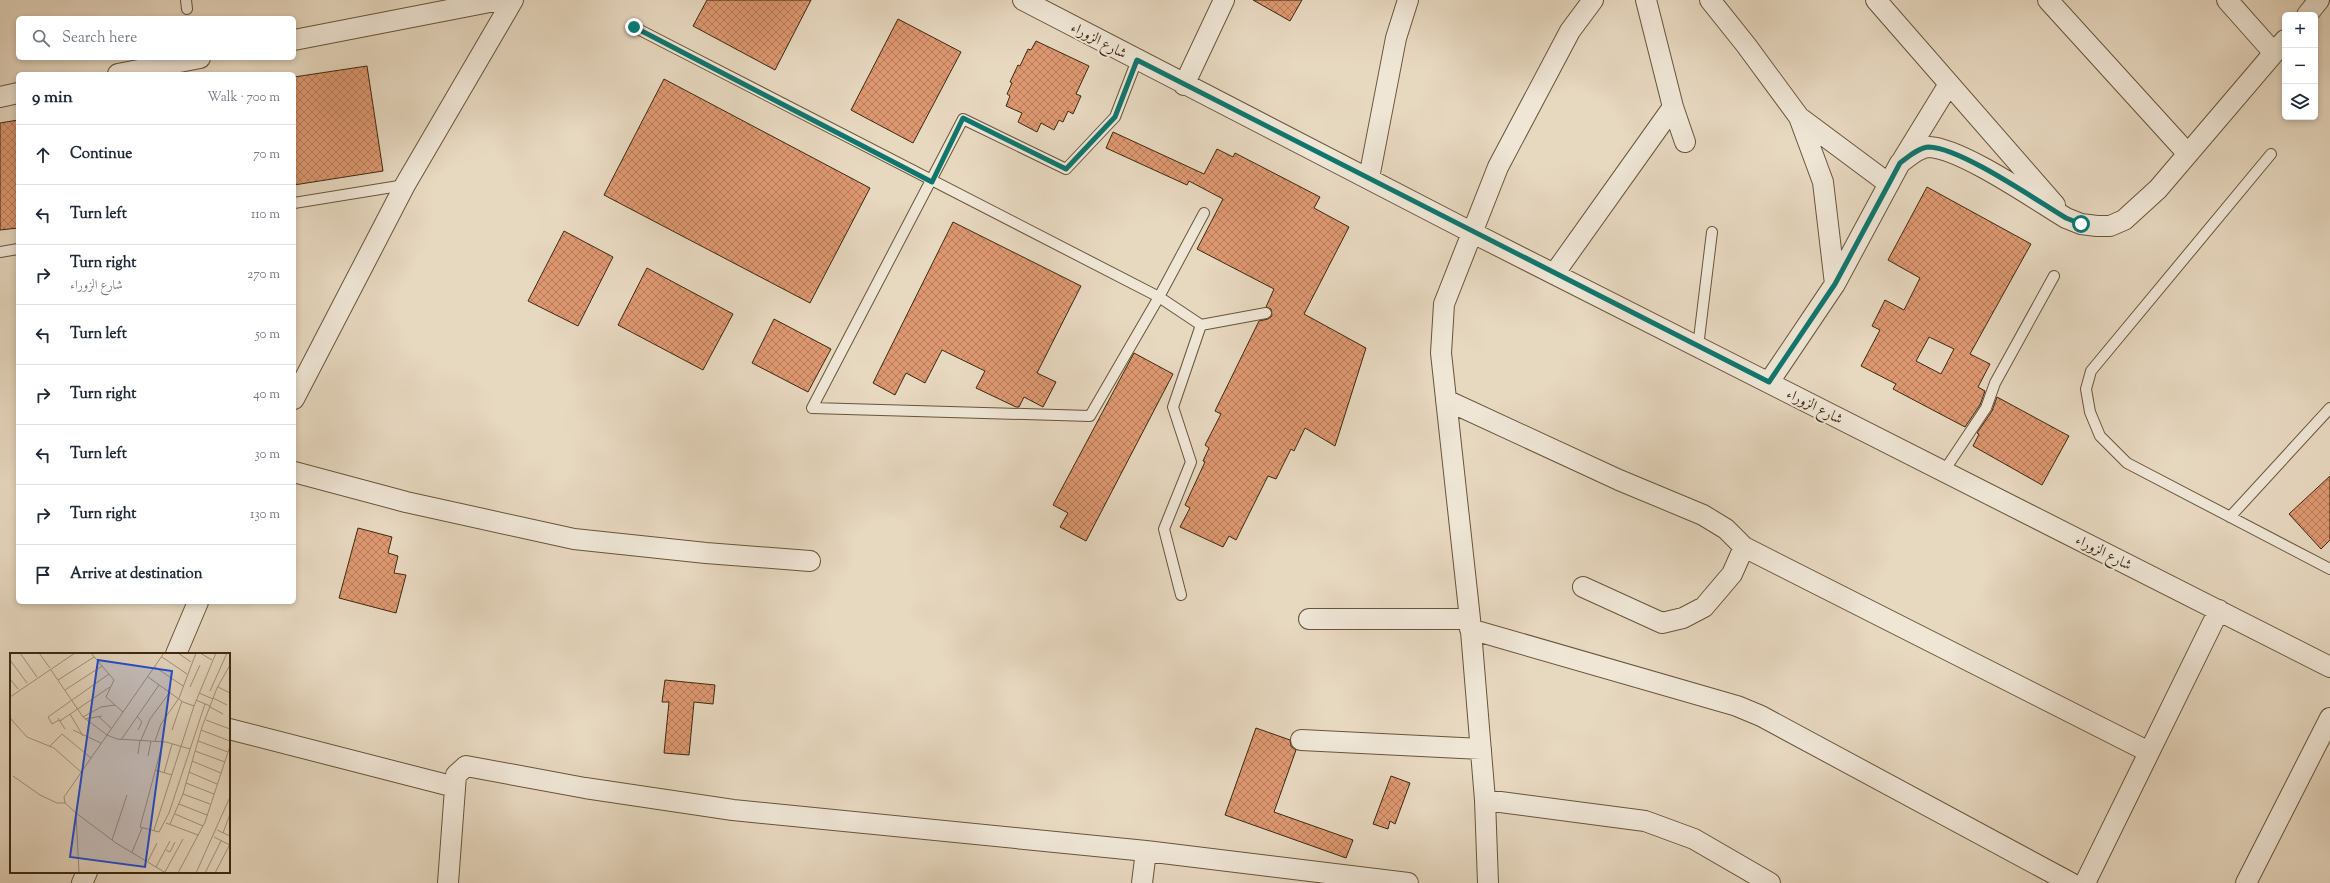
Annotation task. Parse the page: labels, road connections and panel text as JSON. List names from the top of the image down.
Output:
{
  "streets": {
    "street": ["شارع الزوراء"]
  },
  "page": {
    "map_buttons": ["+", "−"],
    "search": "Search here",
    "heading": ["9 min", "Walk · 700 m"],
    "list": [
      ["Continue", "70 m"],
      ["Turn left", "110 m"],
      ["Turn right", "شارع الزوراء", "270 m"],
      ["Turn left", "50 m"],
      ["Turn right", "40 m"],
      ["Turn left", "30 m"],
      ["Turn right", "130 m"],
      "Arrive at destination"
    ]
  }
}
